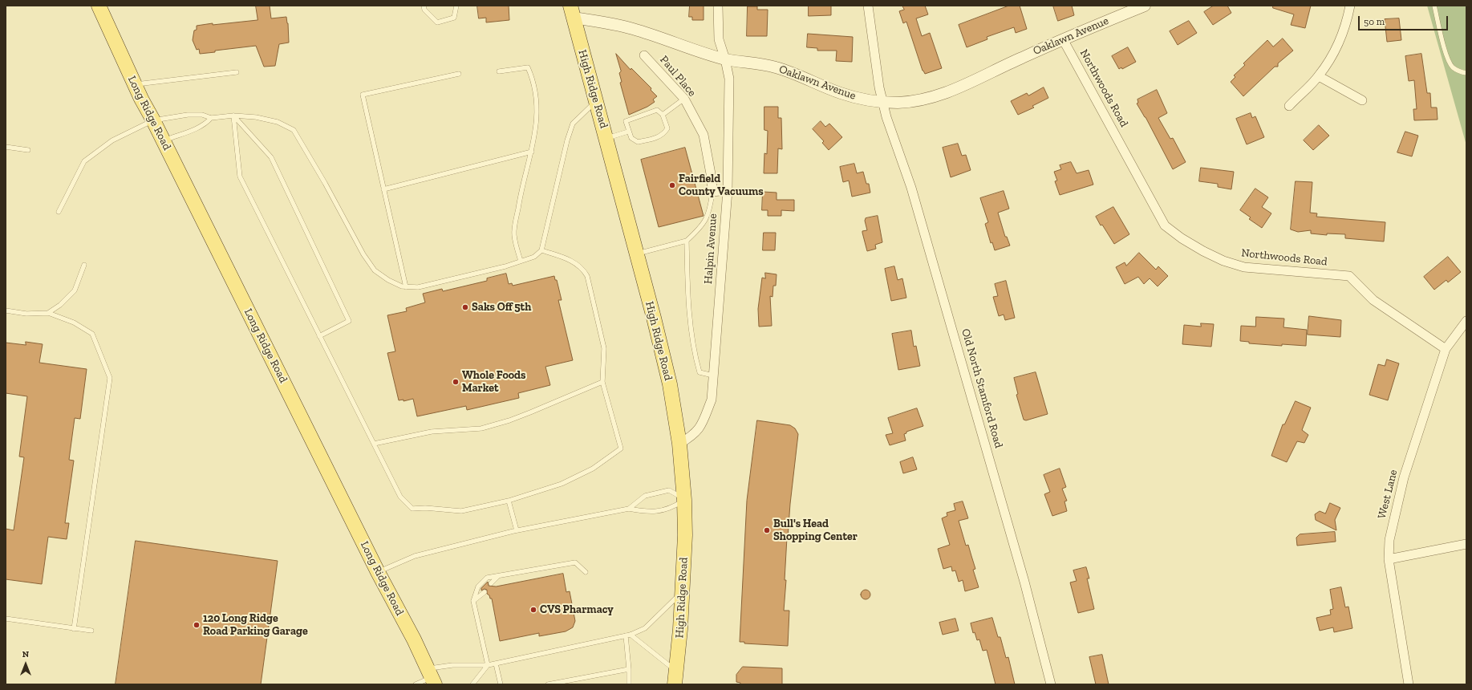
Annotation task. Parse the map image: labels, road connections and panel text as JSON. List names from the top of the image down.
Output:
{
  "streets": {
    "main road": ["High Ridge Road", "Long Ridge Road"],
    "street": [
      "Oaklawn Avenue",
      "Paul Place",
      "Northwoods Road",
      "Halpin Avenue",
      "Old North Stamford Road",
      "West Lane"
    ]
  },
  "crossings": [
    ["Oaklawn Avenue", "Northwoods Road"],
    ["Oaklawn Avenue", "High Ridge Road"],
    ["Oaklawn Avenue", "Halpin Avenue"],
    ["Oaklawn Avenue", "Old North Stamford Road"],
    ["Northwoods Road", "West Lane"],
    ["High Ridge Road", "Halpin Avenue"]
  ],
  "places": [
    "Fairfield County Vacuums",
    "Saks Off 5th",
    "Whole Foods Market",
    "Bull's Head Shopping Center",
    "CVS Pharmacy",
    "120 Long Ridge Road Parking Garage"
  ],
  "scale_bar": "50 m",
  "north": "top"
}
